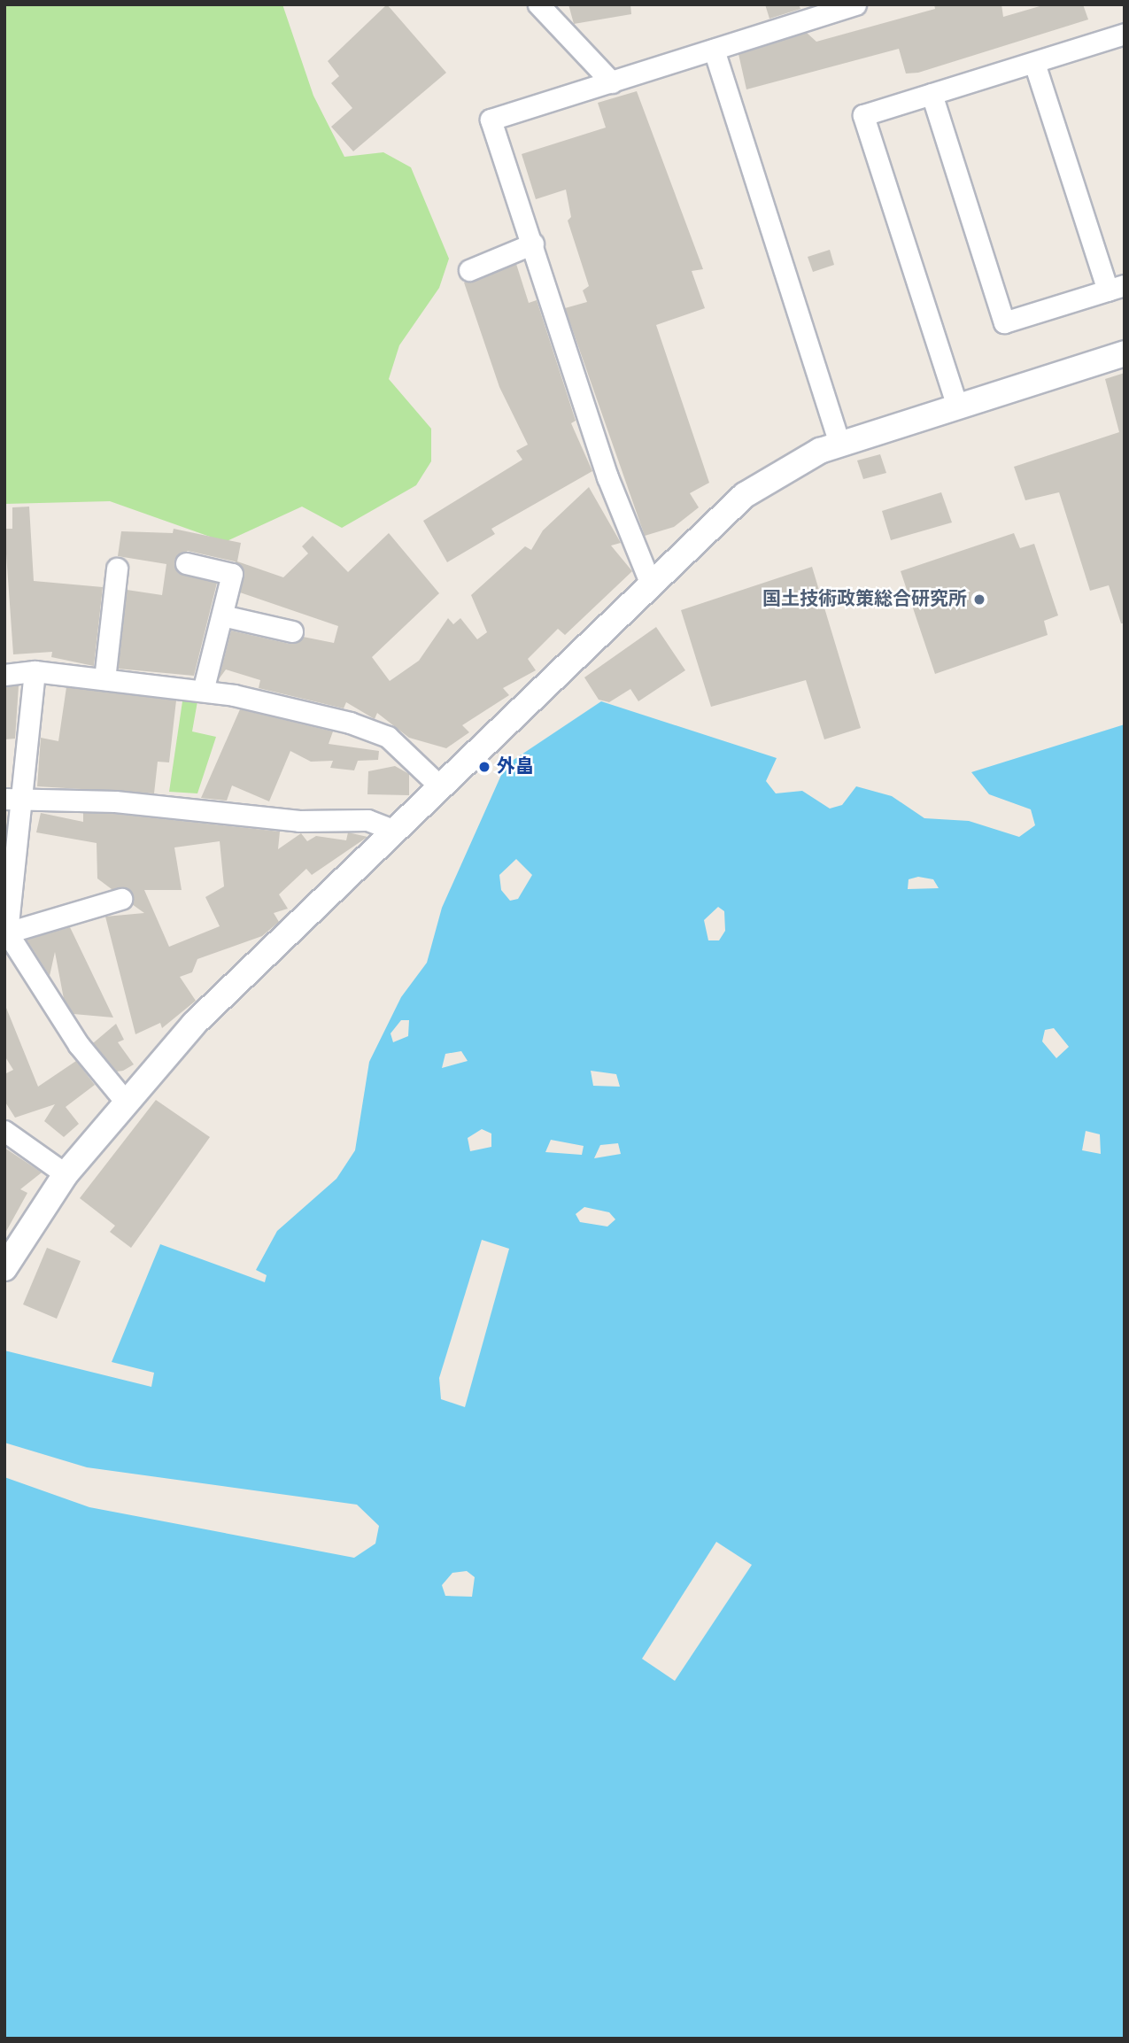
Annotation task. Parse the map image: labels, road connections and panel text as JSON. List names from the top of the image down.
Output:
{
  "places": ["国土技術政策総合研究所", "外畠"]
}
